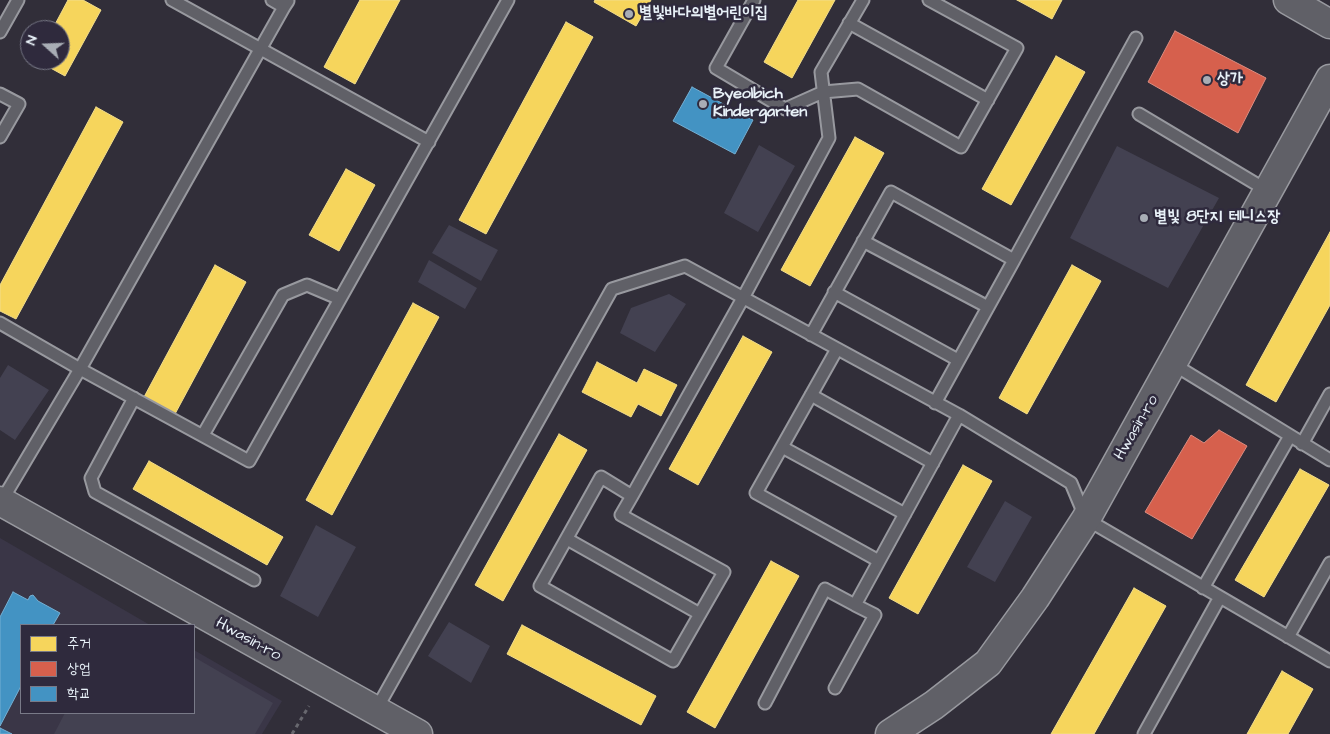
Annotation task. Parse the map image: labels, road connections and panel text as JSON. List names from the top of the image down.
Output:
{
  "streets": {
    "main road": ["Hwasin-ro"]
  },
  "places": [
    "별빛바다의별어린이집",
    "상가",
    "Byeolbich Kindergarten",
    "별빛 8단지 테니스장"
  ],
  "legend": ["주거", "상업", "학교"],
  "north": "left"
}
